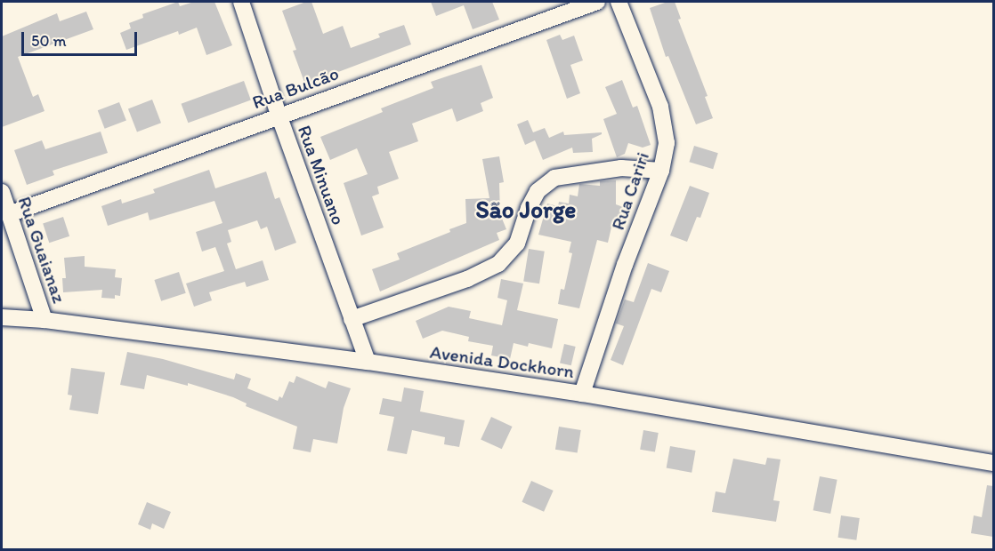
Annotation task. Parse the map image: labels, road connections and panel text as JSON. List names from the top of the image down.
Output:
{
  "streets": {
    "street": [
      "Rua Bulcão",
      "Rua Minuano",
      "Rua Cariri",
      "Rua Guaianaz",
      "Avenida Dockhorn"
    ]
  },
  "crossings": [
    ["Rua Bulcão", "Rua Minuano"],
    ["Rua Bulcão", "Rua Guaianaz"],
    ["Rua Minuano", "Avenida Dockhorn"],
    ["Rua Cariri", "Avenida Dockhorn"],
    ["Rua Guaianaz", "Avenida Dockhorn"]
  ],
  "districts": ["São Jorge"],
  "scale_bar": "50 m"
}
